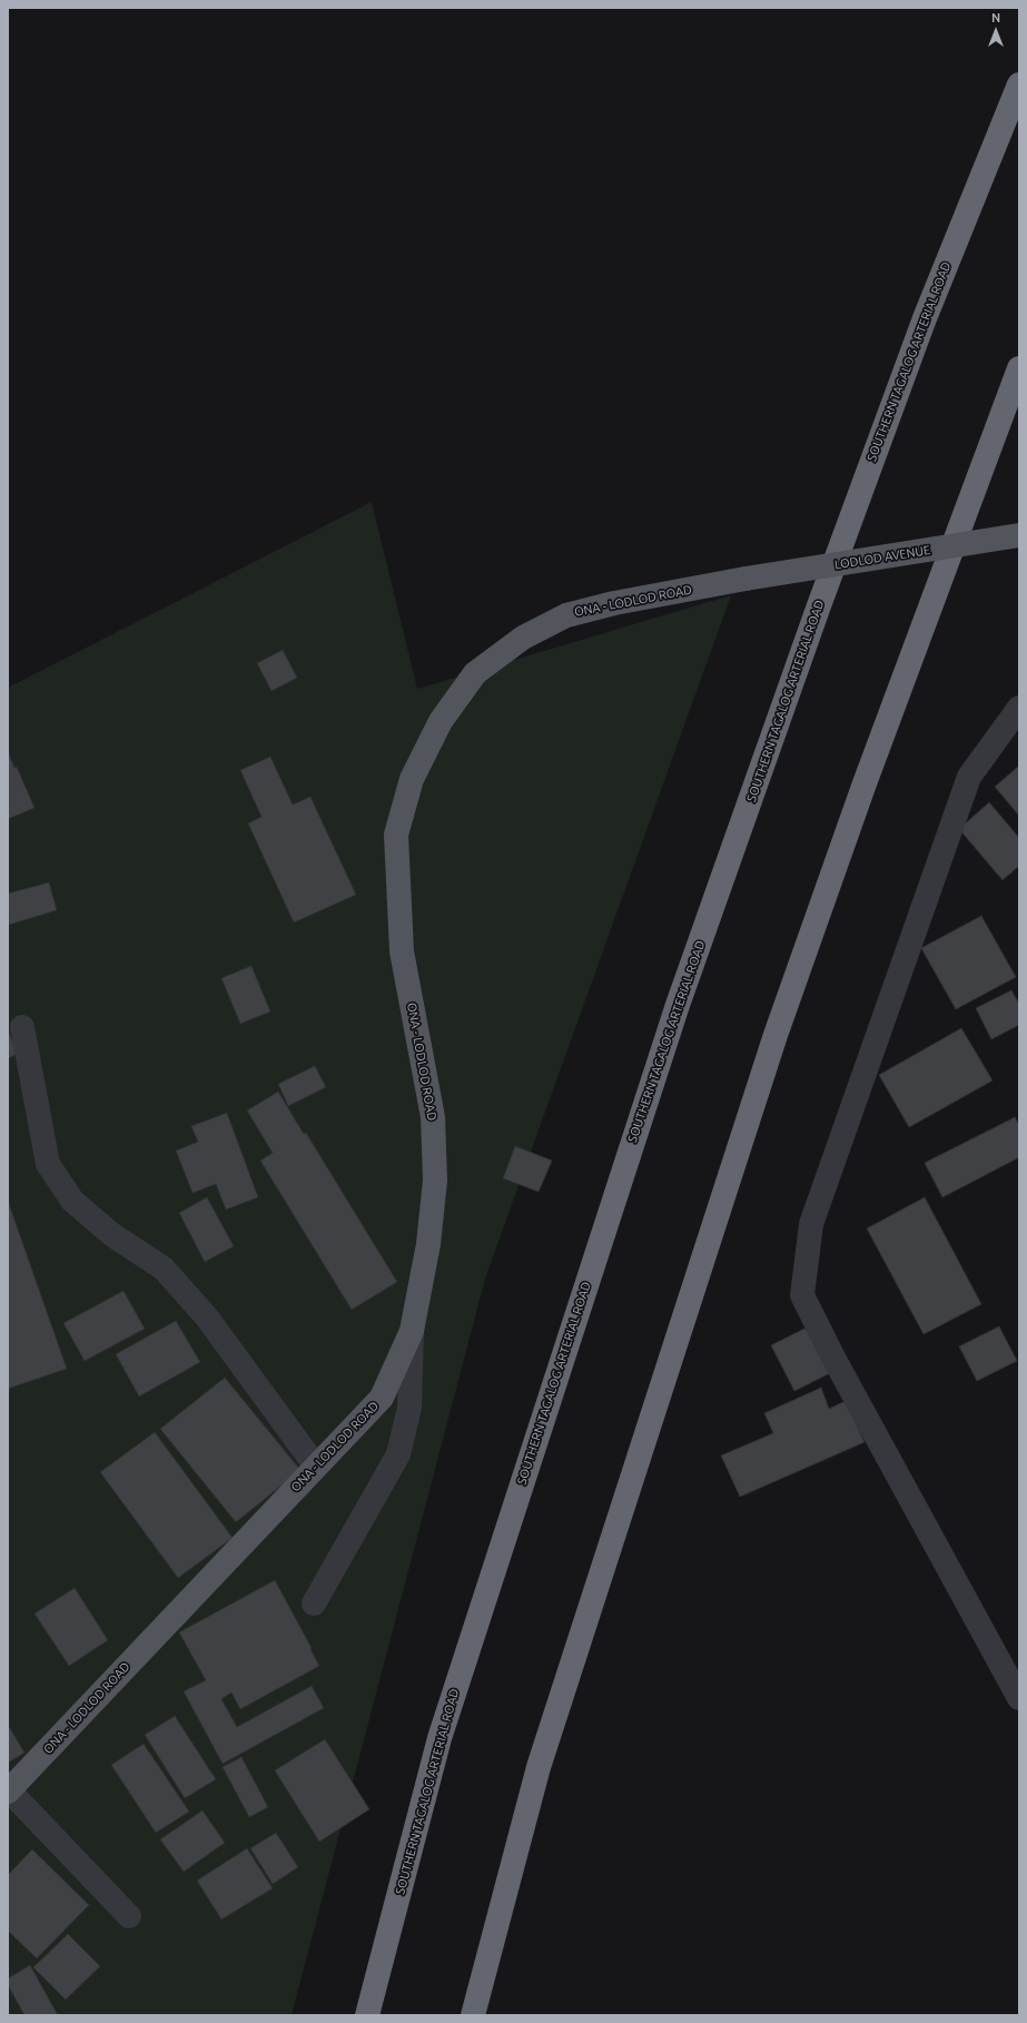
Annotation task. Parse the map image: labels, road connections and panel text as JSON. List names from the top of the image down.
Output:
{
  "streets": {
    "highway": ["SOUTHERN TAGALOG ARTERIAL ROAD"],
    "main road": ["LODLOD AVENUE", "ONA - LODLOD ROAD"]
  },
  "crossings": [
    ["LODLOD AVENUE", "ONA - LODLOD ROAD"]
  ],
  "north": "top"
}
